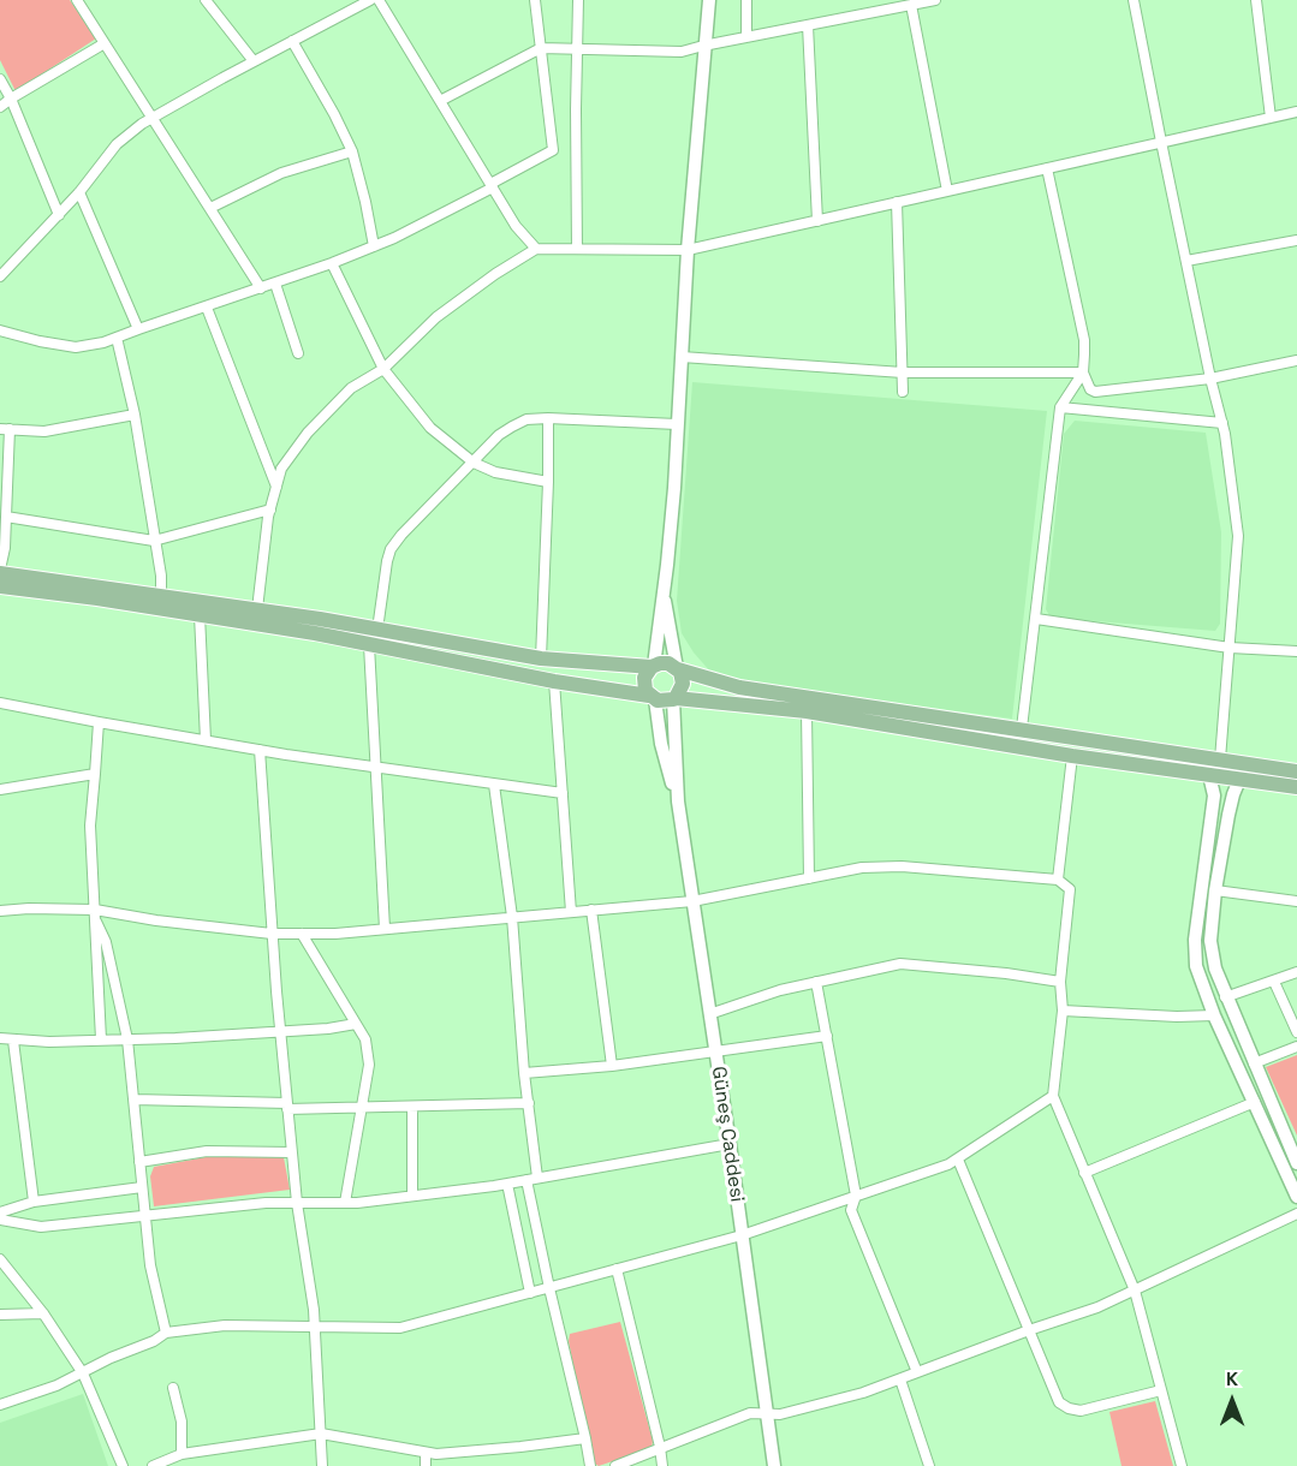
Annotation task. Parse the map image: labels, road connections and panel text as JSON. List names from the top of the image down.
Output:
{
  "streets": {
    "street": ["Güneş Caddesi"]
  },
  "north": "top"
}
